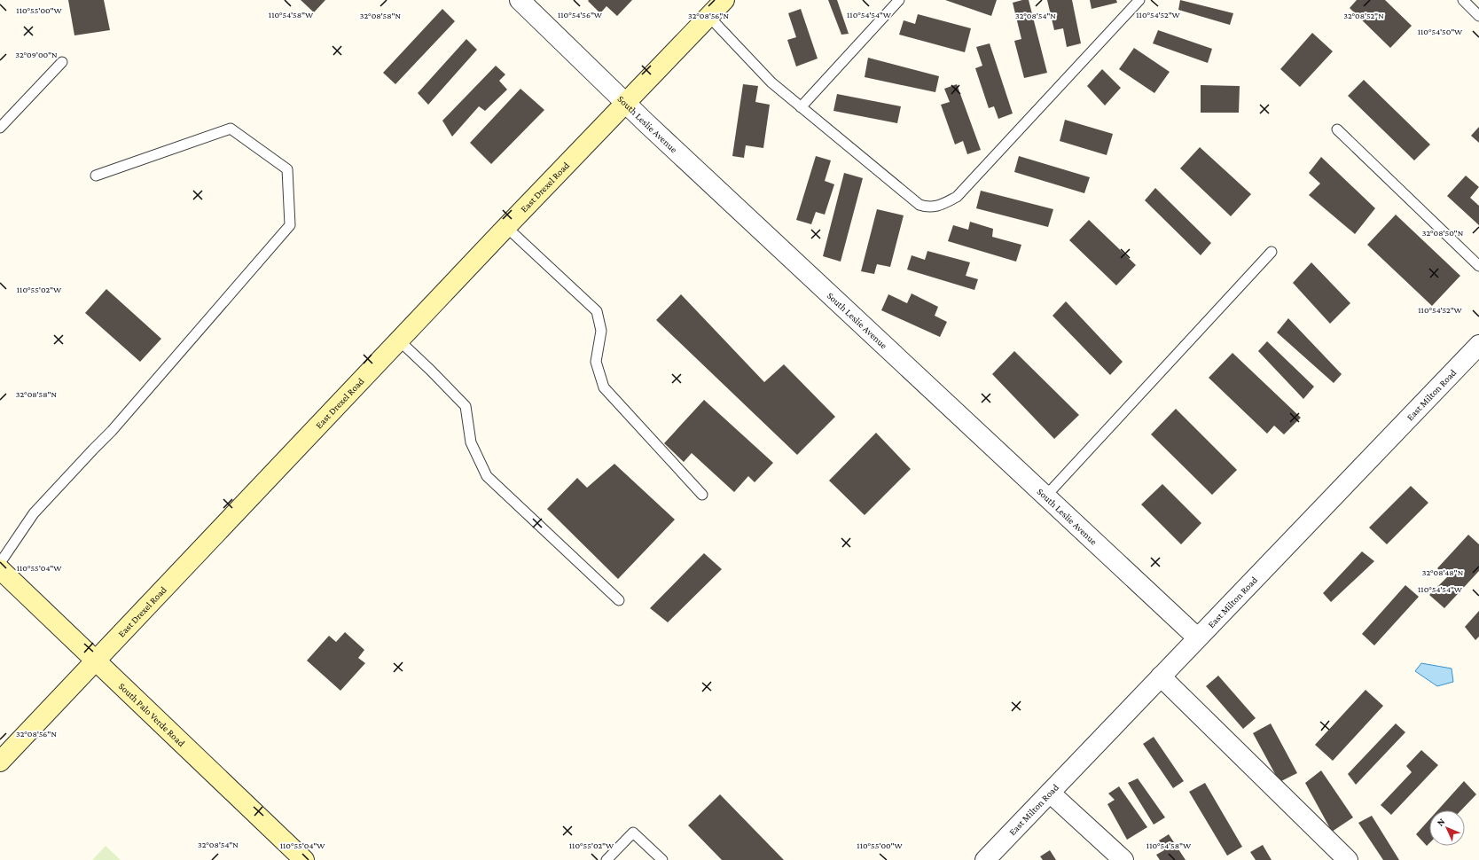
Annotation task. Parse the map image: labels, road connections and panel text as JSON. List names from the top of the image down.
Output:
{
  "streets": {
    "street": [
      "South Leslie Avenue",
      "East Drexel Road",
      "East Milton Road",
      "South Palo Verde Road"
    ]
  },
  "crossings": [
    ["South Leslie Avenue", "East Drexel Road"],
    ["South Leslie Avenue", "East Milton Road"],
    ["East Drexel Road", "South Palo Verde Road"]
  ],
  "north": "top left",
  "coordinates": [
    "110°55'00\"W",
    "110°54'58\"W",
    "110°54'56\"W",
    "110°54'54\"W",
    "110°54'52\"W",
    "32°08'58\"N",
    "32°08'56\"N",
    "32°08'54\"N",
    "32°08'52\"N",
    "110°54'50\"W",
    "32°09'00\"N",
    "32°08'50\"N",
    "110°55'02\"W",
    "110°55'04\"W",
    "32°08'48\"N"
  ]
}
